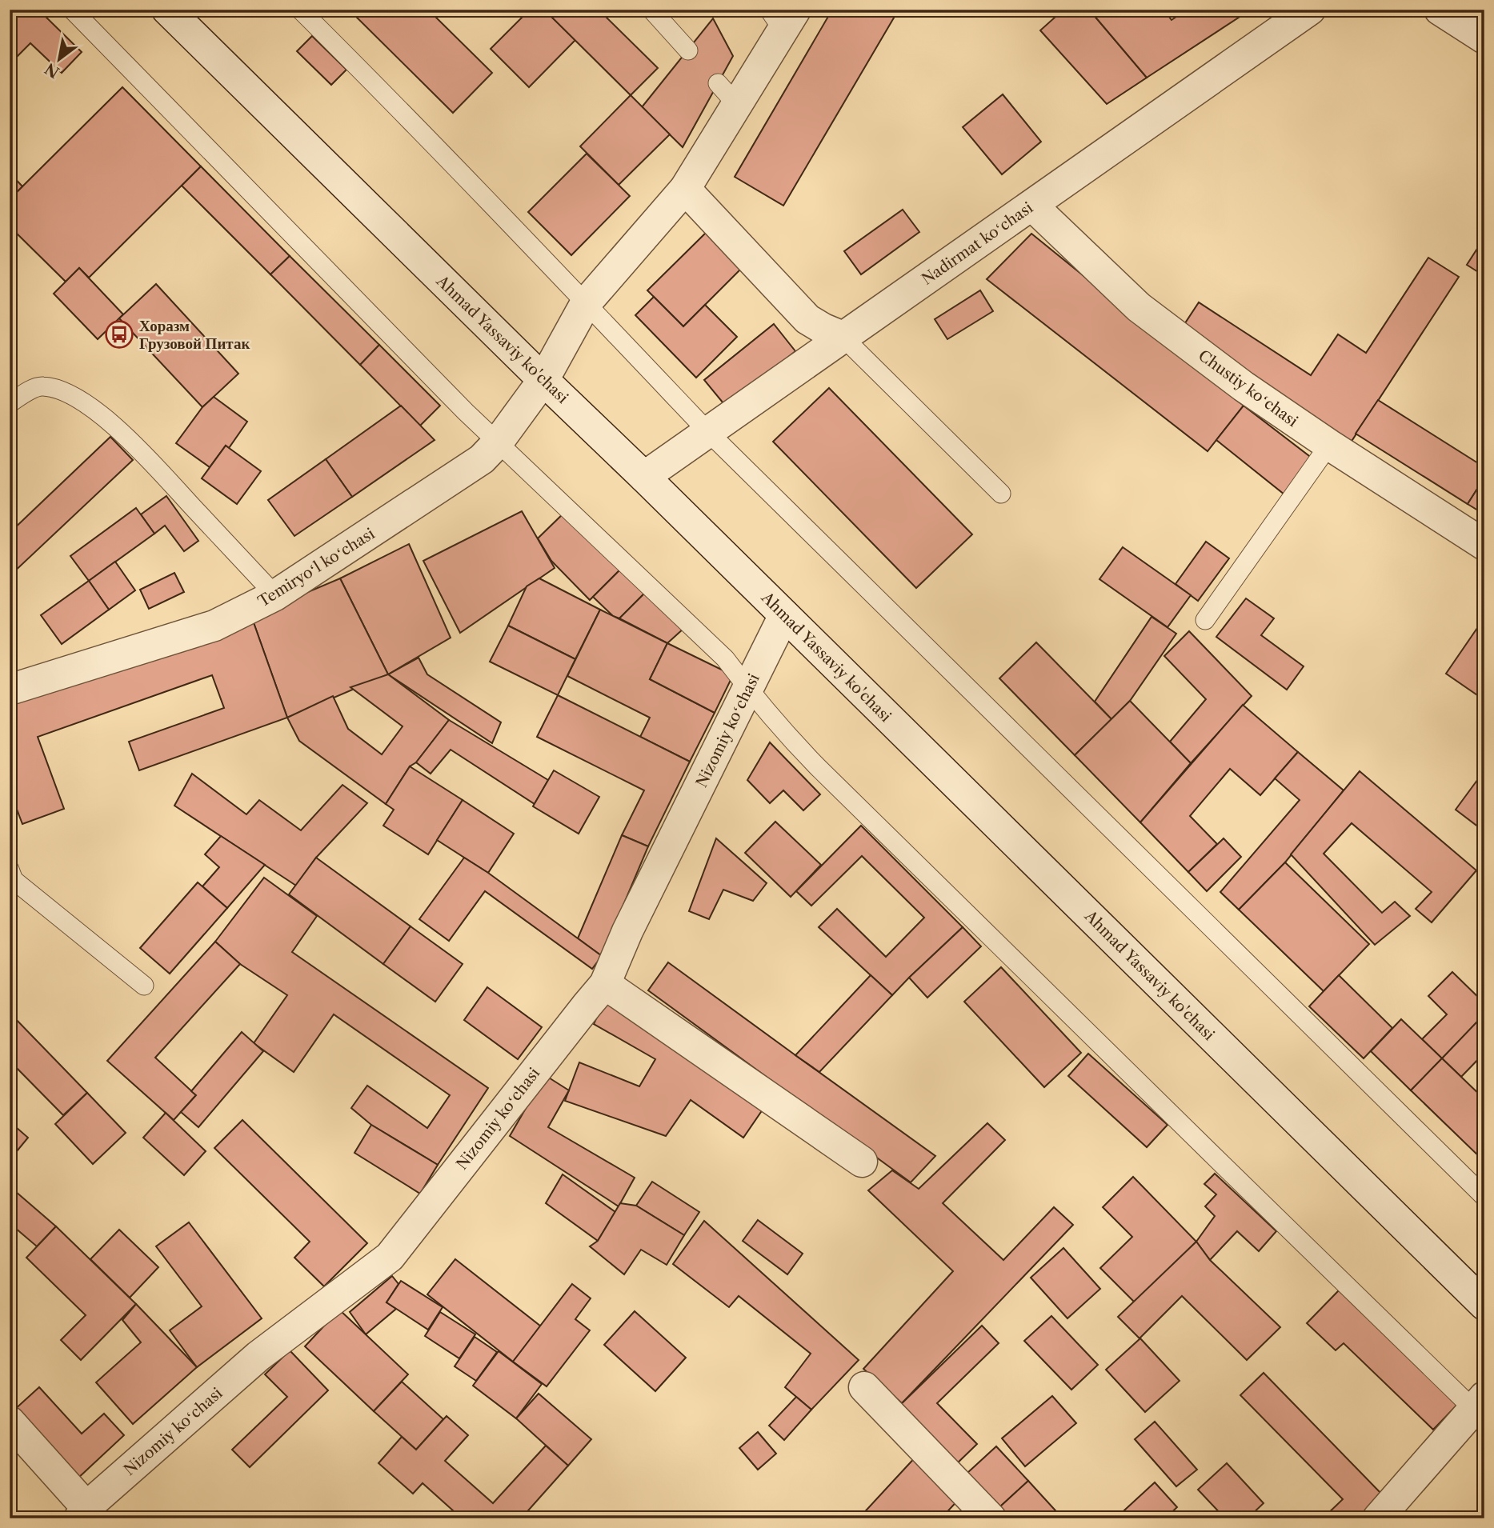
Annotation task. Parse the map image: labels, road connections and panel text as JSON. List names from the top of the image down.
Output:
{
  "streets": {
    "street": [
      "Nadirmat koʻchasi",
      "Ahmad Yassaviy ko'chasi",
      "Chustiy koʻchasi",
      "Temiryoʻl koʻchasi",
      "Nizomiy koʻchasi"
    ]
  },
  "crossings": [
    ["Nadirmat koʻchasi", "Ahmad Yassaviy ko'chasi"],
    ["Nadirmat koʻchasi", "Chustiy koʻchasi"],
    ["Ahmad Yassaviy ko'chasi", "Temiryoʻl koʻchasi"],
    ["Ahmad Yassaviy ko'chasi", "Nizomiy koʻchasi"]
  ],
  "places": {
    "bus stop": ["Хоразм Грузовой Питак"]
  },
  "north": "bottom left"
}
